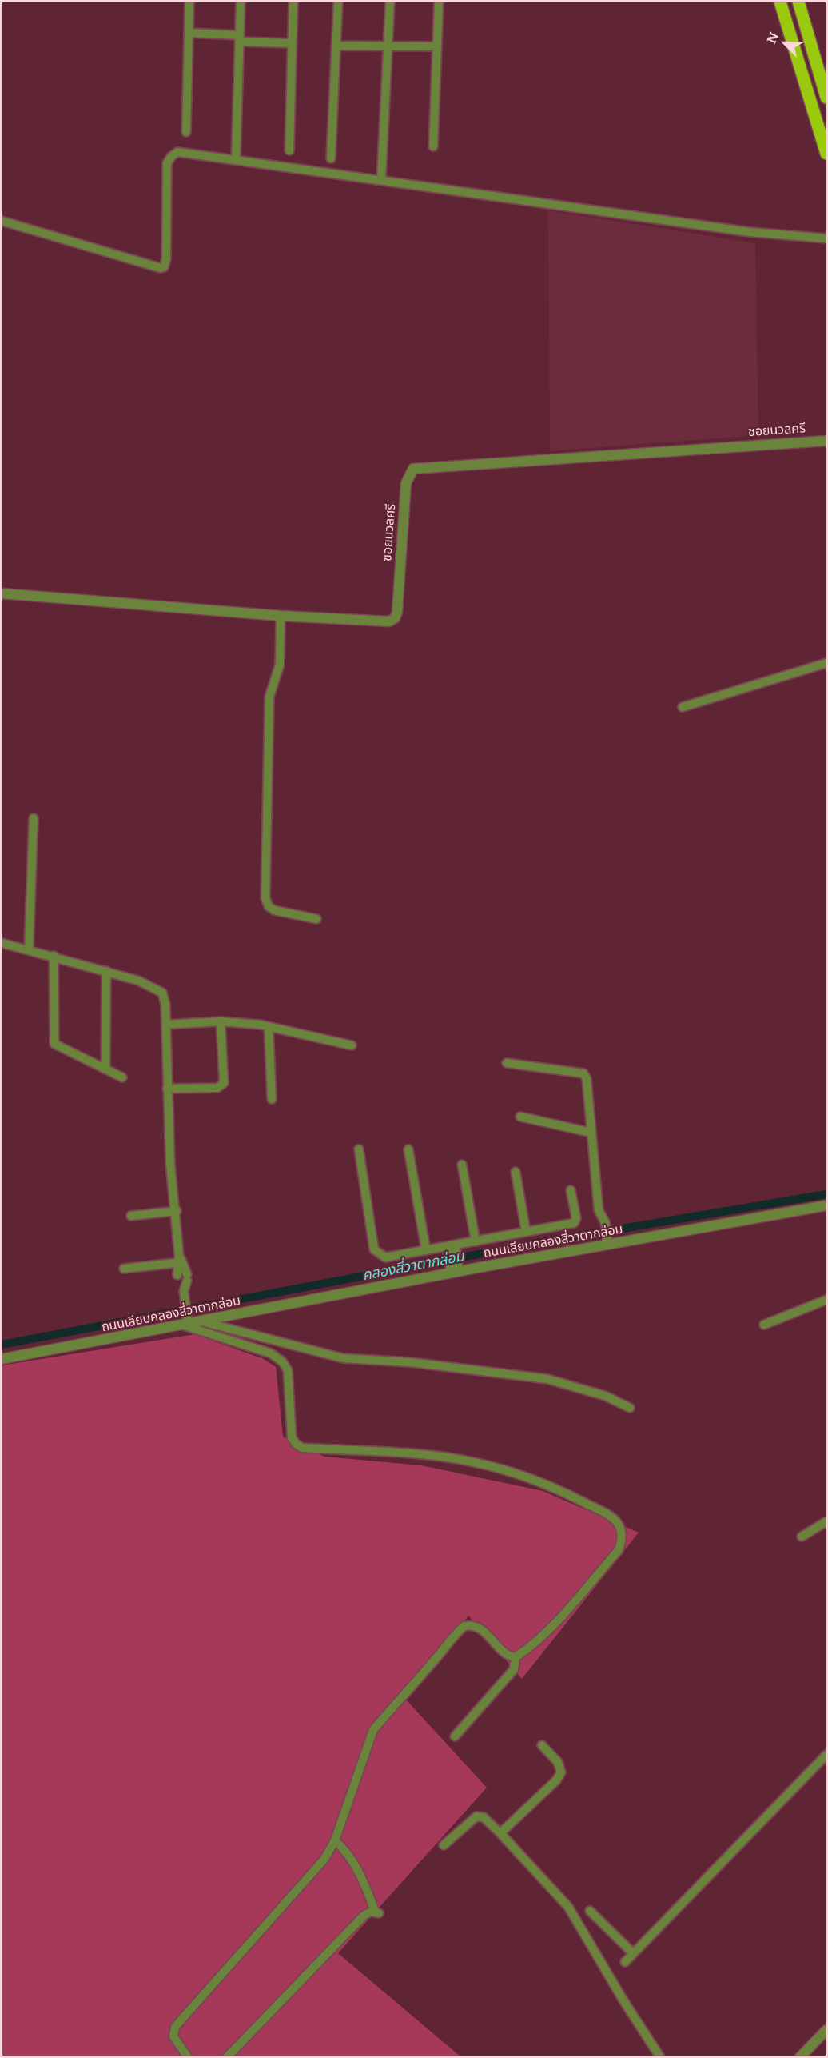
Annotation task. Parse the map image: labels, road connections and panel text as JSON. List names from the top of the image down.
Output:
{
  "streets": {
    "street": ["ซอยนวลศรี", "ถนนเลียบคลองสี่วาตากล่อม"]
  },
  "water": ["คลองสี่วาตากล่อม"],
  "north": "top left"
}
